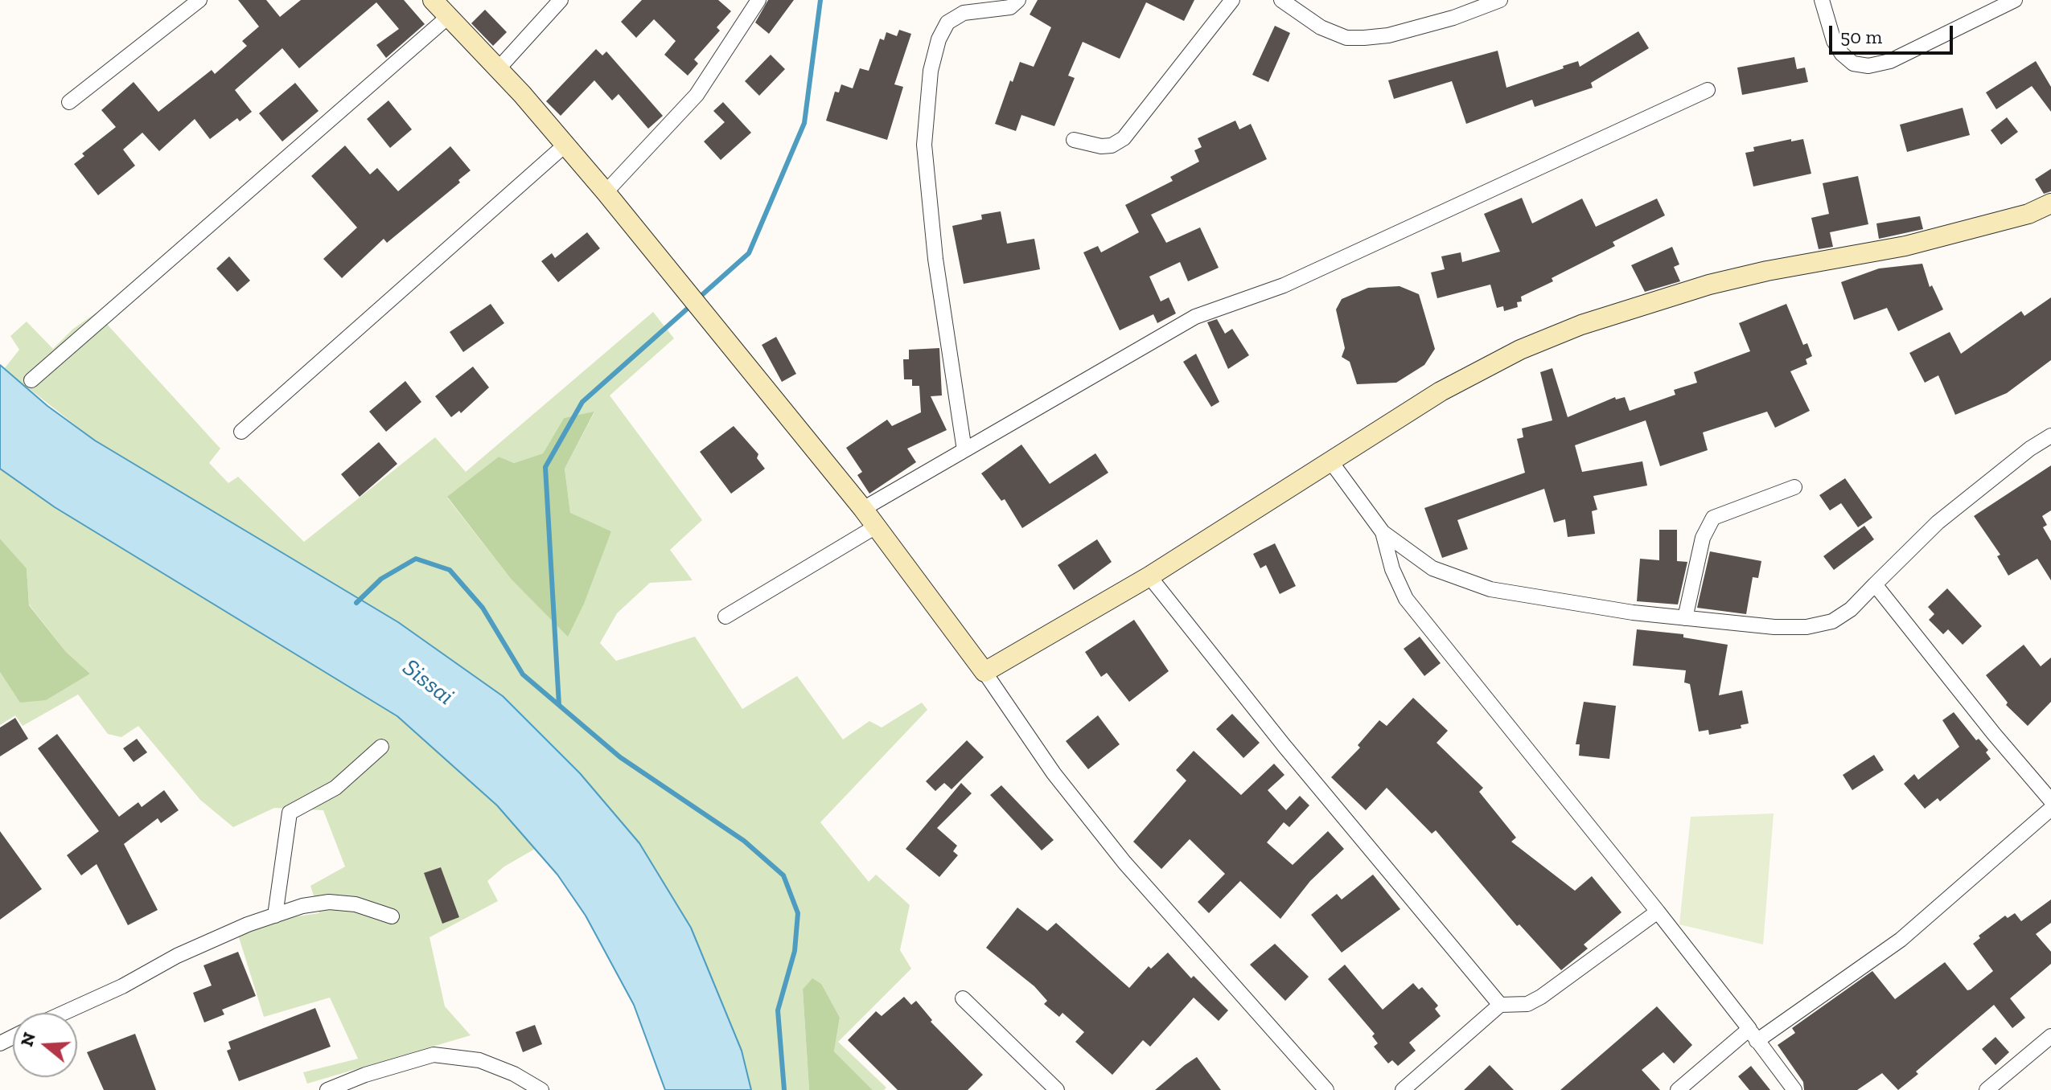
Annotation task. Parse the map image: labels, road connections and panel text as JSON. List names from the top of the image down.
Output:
{
  "water": ["Sissai"],
  "scale_bar": "50 m",
  "north": "left"
}
